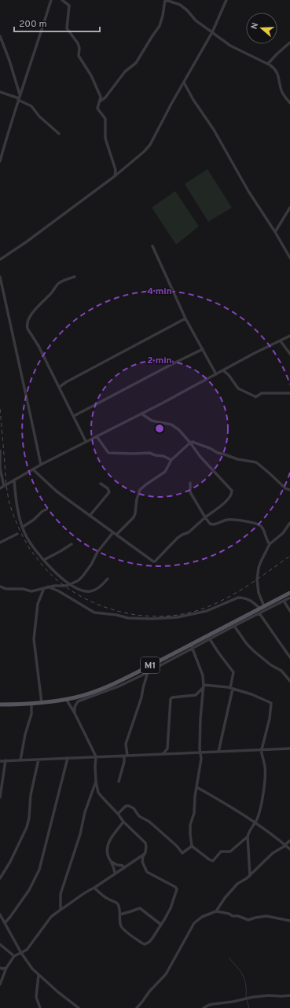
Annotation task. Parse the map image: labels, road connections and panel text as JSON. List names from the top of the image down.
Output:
{
  "streets": {
    "main road": ["M1"]
  },
  "scale_bar": "200 m",
  "north": "left",
  "rings": ["4 min", "2 min"]
}
